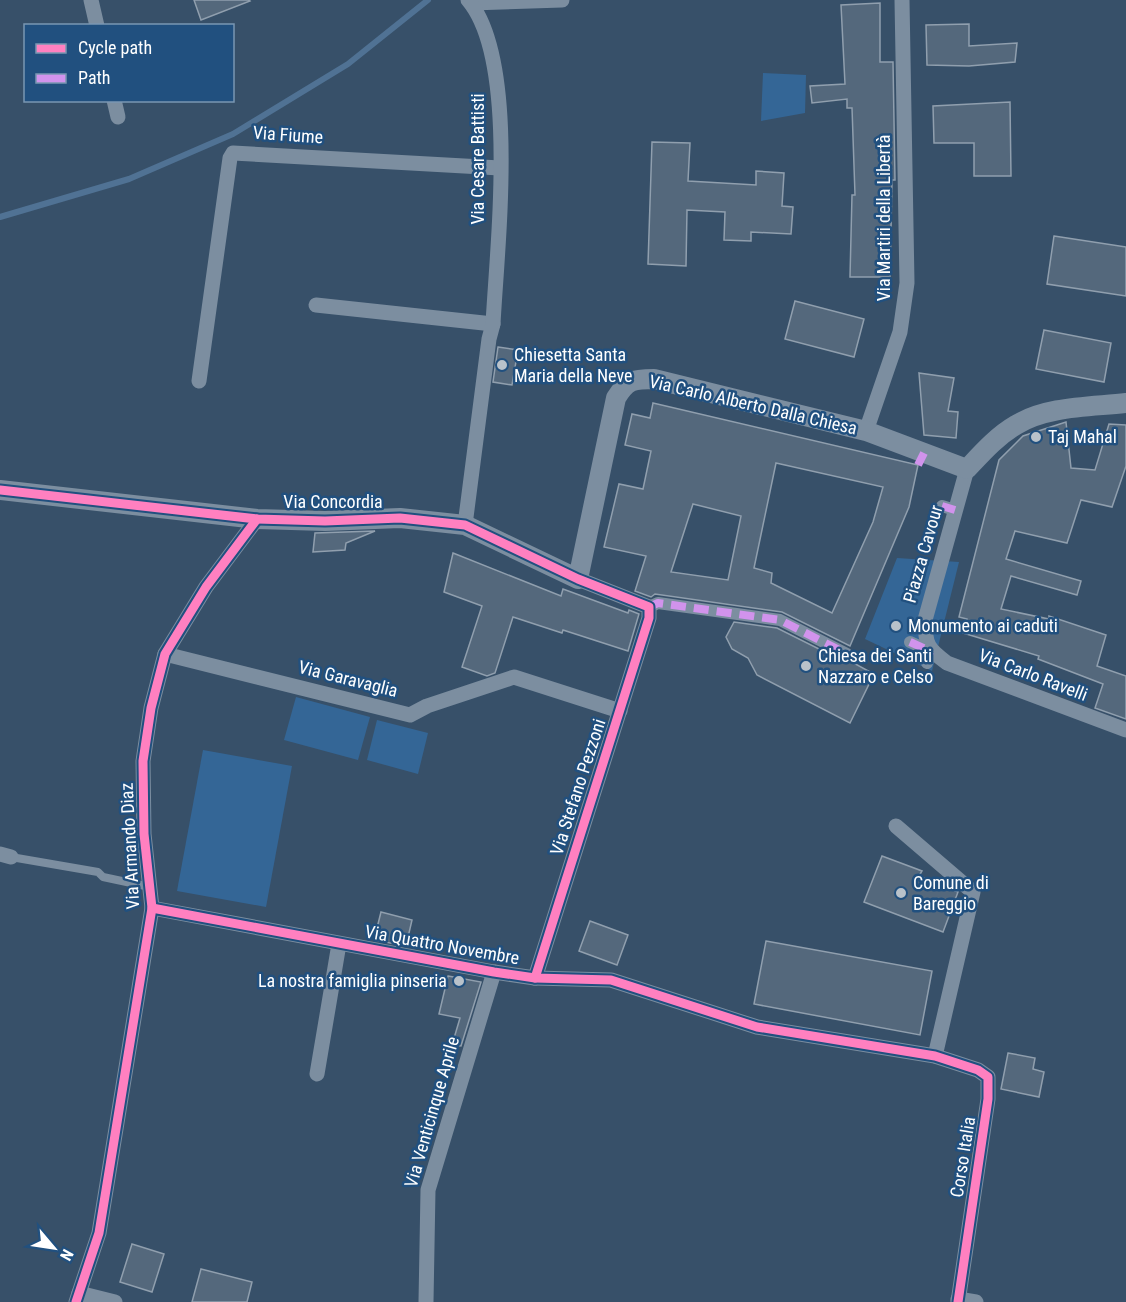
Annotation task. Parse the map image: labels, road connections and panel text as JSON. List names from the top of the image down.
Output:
{
  "streets": {
    "street": [
      "Via Fiume",
      "Via Cesare Battisti",
      "Via Martiri della Libertà",
      "Via Carlo Alberto Dalla Chiesa",
      "Via Concordia",
      "Piazza Cavour",
      "Via Carlo Ravelli",
      "Via Garavaglia",
      "Via Stefano Pezzoni",
      "Via Armando Diaz",
      "Via Quattro Novembre",
      "Via Venticinque Aprile",
      "Corso Italia"
    ]
  },
  "crossings": [
    ["Via Fiume", "Via Cesare Battisti"],
    ["Via Cesare Battisti", "Via Concordia"],
    ["Via Martiri della Libertà", "Via Carlo Alberto Dalla Chiesa"],
    ["Via Carlo Alberto Dalla Chiesa", "Via Concordia"],
    ["Via Carlo Alberto Dalla Chiesa", "Piazza Cavour"],
    ["Via Concordia", "Via Stefano Pezzoni"],
    ["Via Concordia", "Via Armando Diaz"],
    ["Piazza Cavour", "Via Carlo Ravelli"],
    ["Via Garavaglia", "Via Stefano Pezzoni"],
    ["Via Garavaglia", "Via Armando Diaz"],
    ["Via Stefano Pezzoni", "Via Quattro Novembre"],
    ["Via Armando Diaz", "Via Quattro Novembre"],
    ["Via Quattro Novembre", "Via Venticinque Aprile"],
    ["Via Quattro Novembre", "Corso Italia"]
  ],
  "places": [
    "Chiesetta Santa Maria della Neve",
    "Taj Mahal",
    "Monumento ai caduti",
    "Chiesa dei Santi Nazzaro e Celso",
    "Comune di Bareggio",
    "La nostra famiglia pinseria"
  ],
  "legend": ["Cycle path", "Path"],
  "north": "bottom right"
}
